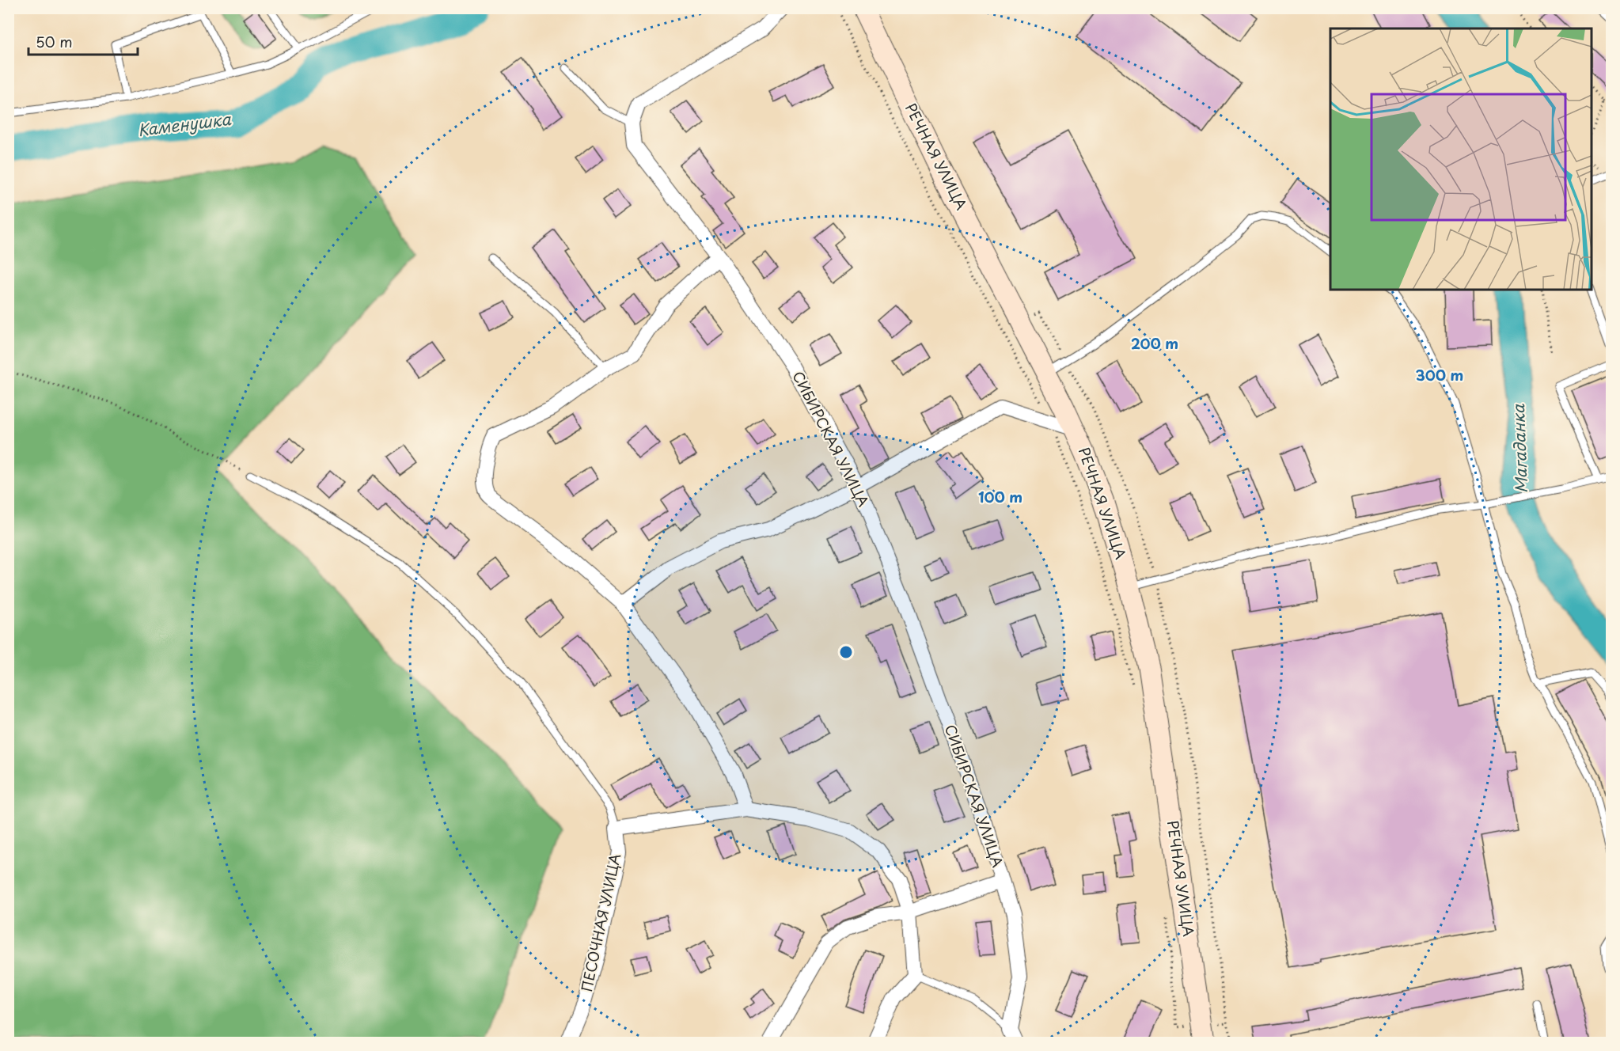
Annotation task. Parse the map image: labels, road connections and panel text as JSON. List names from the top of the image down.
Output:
{
  "streets": {
    "main road": ["РЕЧНАЯ УЛИЦА"],
    "street": ["СИБИРСКАЯ УЛИЦА", "ПЕСОЧНАЯ УЛИЦА"]
  },
  "water": ["Каменушка", "Магаданка"],
  "scale_bar": "50 m",
  "rings": ["200 m", "300 m", "100 m"]
}
